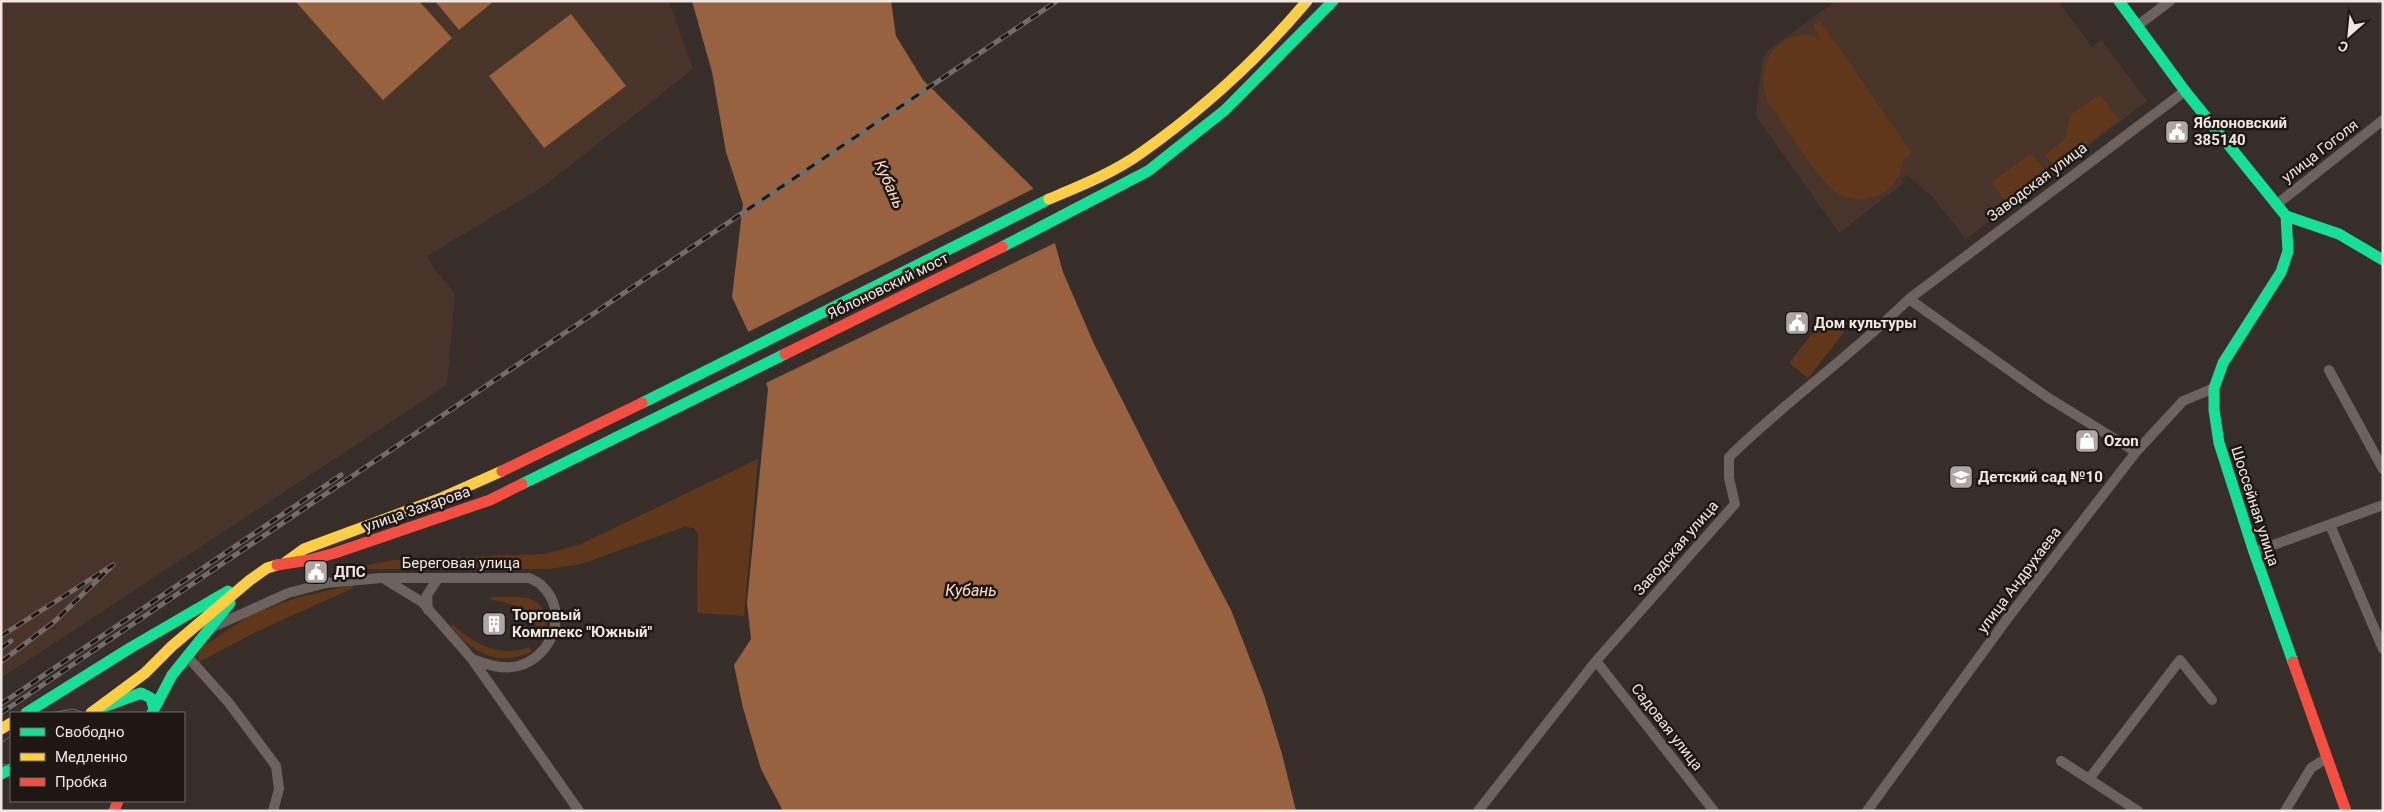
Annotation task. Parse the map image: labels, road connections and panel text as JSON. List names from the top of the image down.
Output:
{
  "streets": {
    "main road": ["Яблоновский мост", "Шоссейная улица", "улица Захарова"],
    "street": [
      "улица Гоголя",
      "Заводская улица",
      "Береговая улица",
      "улица Андрухаева",
      "Садовая улица"
    ]
  },
  "crossings": [
    ["Заводская улица", "Садовая улица"],
    ["Яблоновский мост", "улица Захарова"],
    ["Шоссейная улица", "улица Андрухаева"]
  ],
  "water": ["Кубань"],
  "places": {
    "public building": ["Яблоновский 385140", "Дом культуры", "ДПС"],
    "shop": ["Ozon"],
    "school or university": ["Детский сад №10"],
    "building": ["Торговый Комплекс \"Южный\""]
  },
  "legend": ["Свободно", "Медленно", "Пробка"],
  "north": "bottom left"
}
